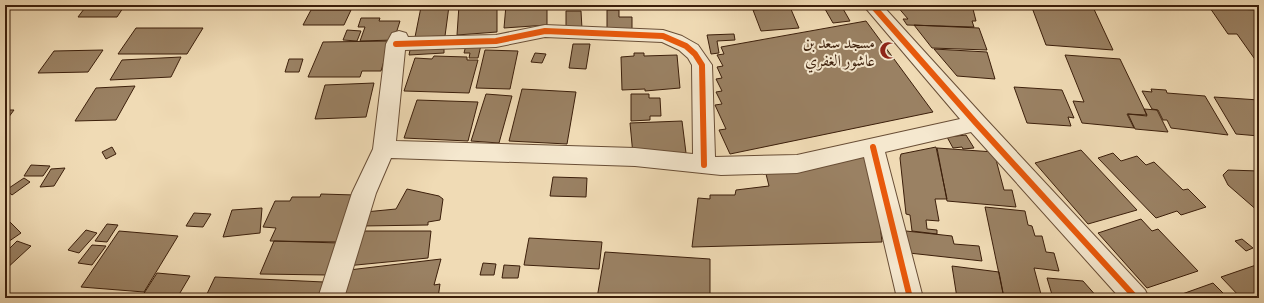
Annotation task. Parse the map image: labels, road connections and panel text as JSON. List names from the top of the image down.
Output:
{
  "places": {
    "mosque": ["مسجد سعد بن عاشور الغفري"]
  }
}
